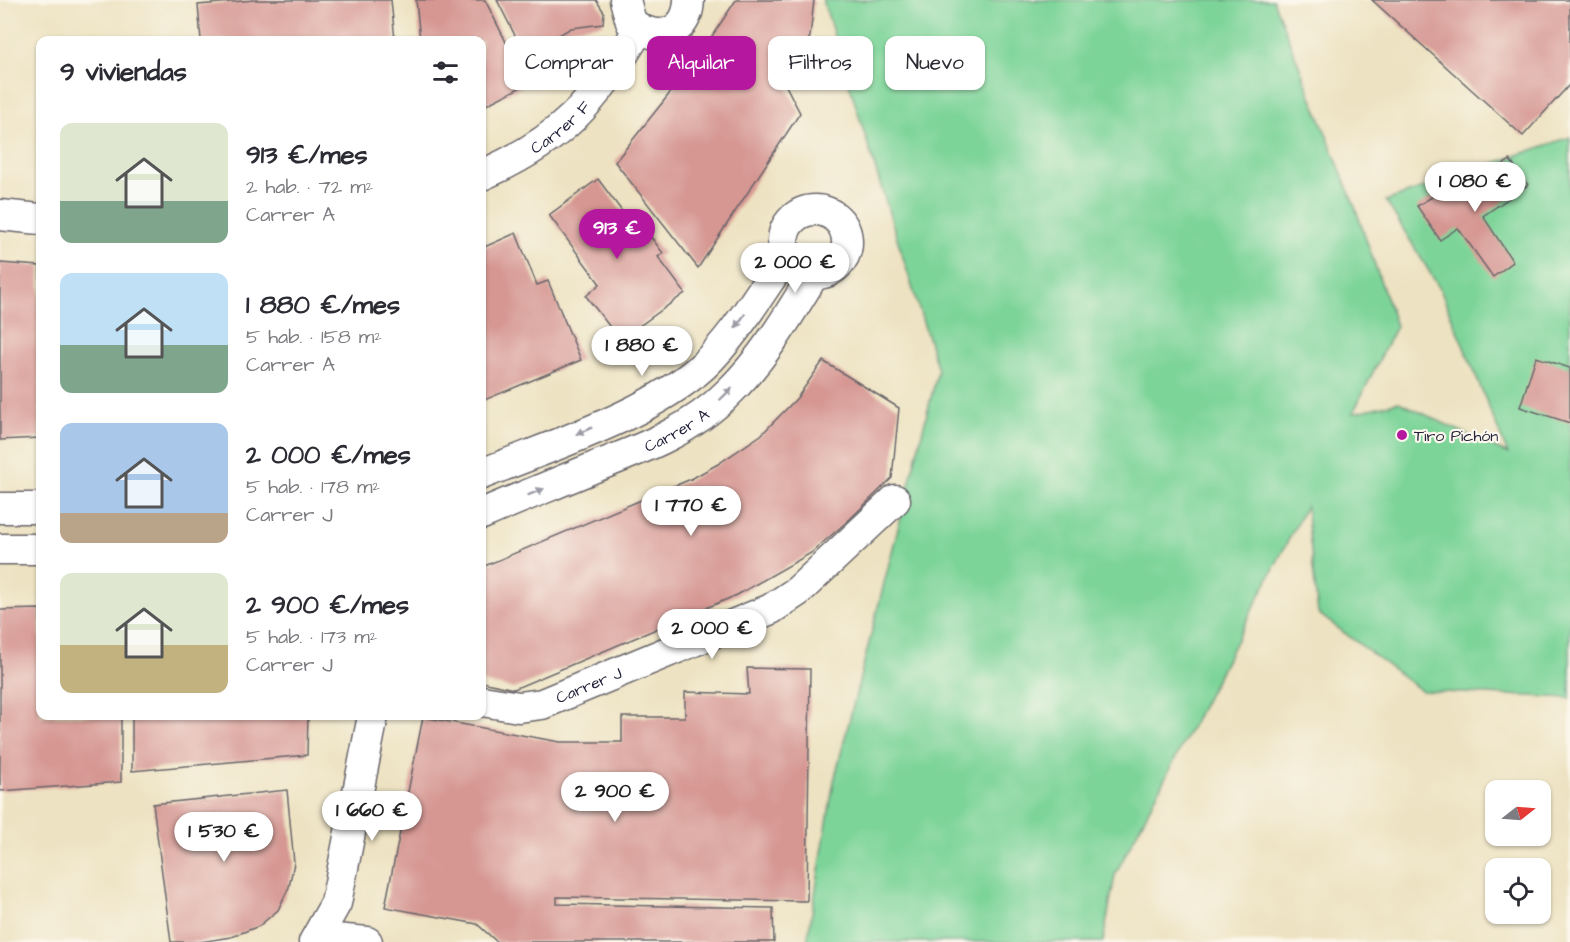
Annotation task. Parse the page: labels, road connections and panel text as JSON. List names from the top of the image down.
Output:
{
  "streets": {
    "street": ["Carrer F", "Carrer A", "Carrer J"]
  },
  "places": ["Tiro Pichón"],
  "north": "right",
  "page": {
    "chip": [
      "Comprar",
      "Alquilar",
      "Filtros",
      "Nuevo"
    ],
    "heading": "9 viviendas",
    "list": [
      {
        "name": "913 €/mes",
        "note": "2 hab. · 72 m² · Carrer A"
      },
      {
        "name": "1 880 €/mes",
        "note": "5 hab. · 158 m² · Carrer A"
      },
      {
        "name": "2 000 €/mes",
        "note": "5 hab. · 178 m² · Carrer J"
      },
      {
        "name": "2 900 €/mes",
        "note": "5 hab. · 173 m² · Carrer J"
      }
    ],
    "price": [
      "1 080 €",
      "913 €",
      "2 000 €",
      "1 880 €",
      "1 770 €",
      "2 000 €",
      "2 900 €",
      "1 660 €",
      "1 530 €"
    ]
  }
}
